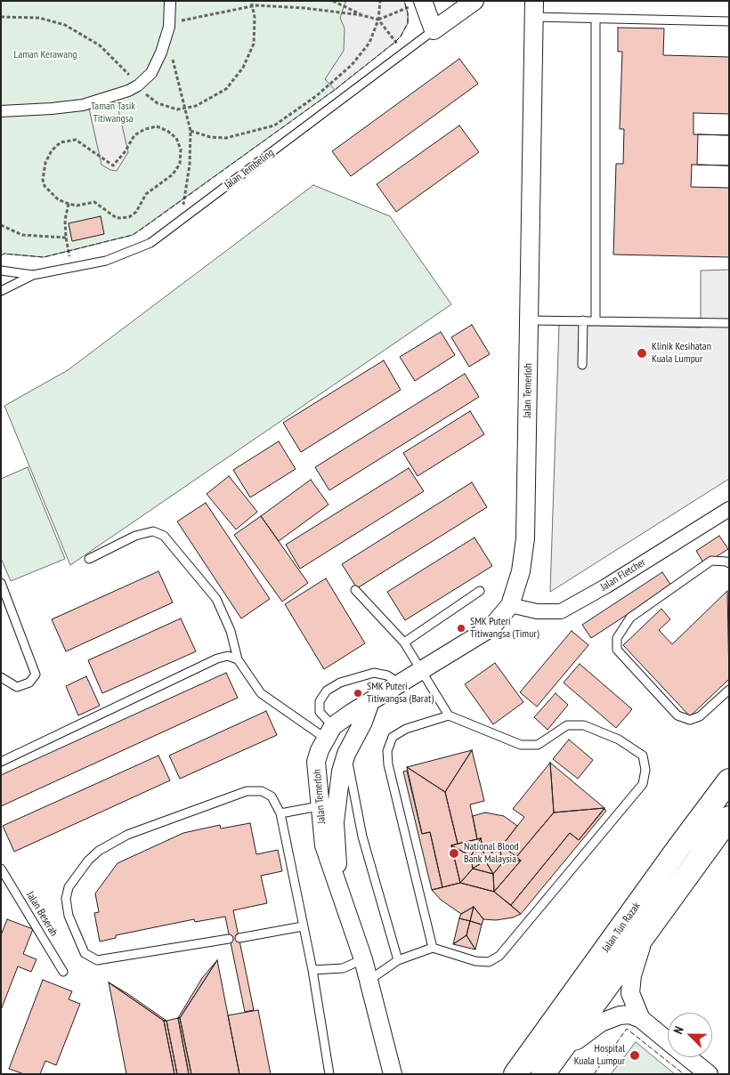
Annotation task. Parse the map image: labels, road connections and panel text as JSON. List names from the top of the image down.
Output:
{
  "streets": {
    "main road": ["Jalan Tun Razak"],
    "street": ["Jalan Tembeling", "Jalan Temerloh", "Jalan Fletcher"],
    "lane": ["Jalan Beserah"]
  },
  "crossings": [
    ["Jalan Temerloh", "Jalan Fletcher"]
  ],
  "parks": ["Laman Kerawang", "Taman Tasik Titiwangsa"],
  "places": [
    "Klinik Kesihatan Kuala Lumpur",
    "SMK Puteri Titiwangsa (Timur)",
    "SMK Puteri Titiwangsa (Barat)",
    "National Blood Bank Malaysia",
    "Hospital Kuala Lumpur"
  ],
  "north": "top left"
}
